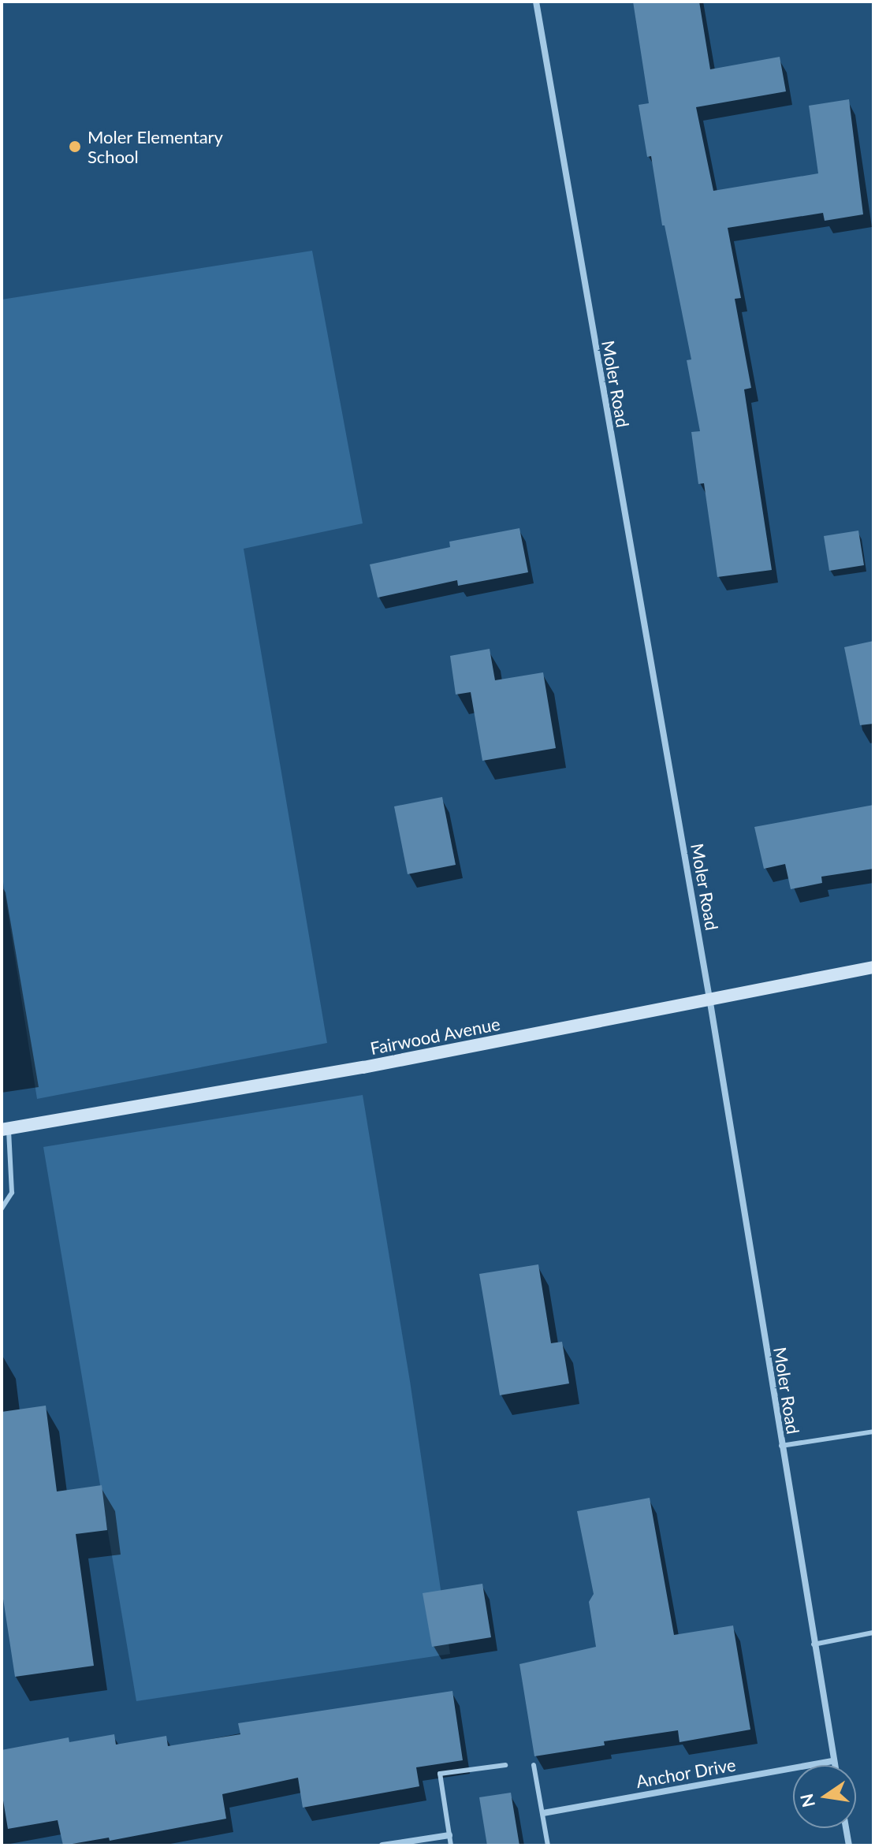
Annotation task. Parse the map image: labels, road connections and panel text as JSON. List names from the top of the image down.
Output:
{
  "streets": {
    "street": ["Moler Road", "Fairwood Avenue", "Anchor Drive"]
  },
  "crossings": [
    ["Moler Road", "Fairwood Avenue"],
    ["Moler Road", "Anchor Drive"]
  ],
  "places": ["Moler Elementary School"],
  "north": "left"
}
